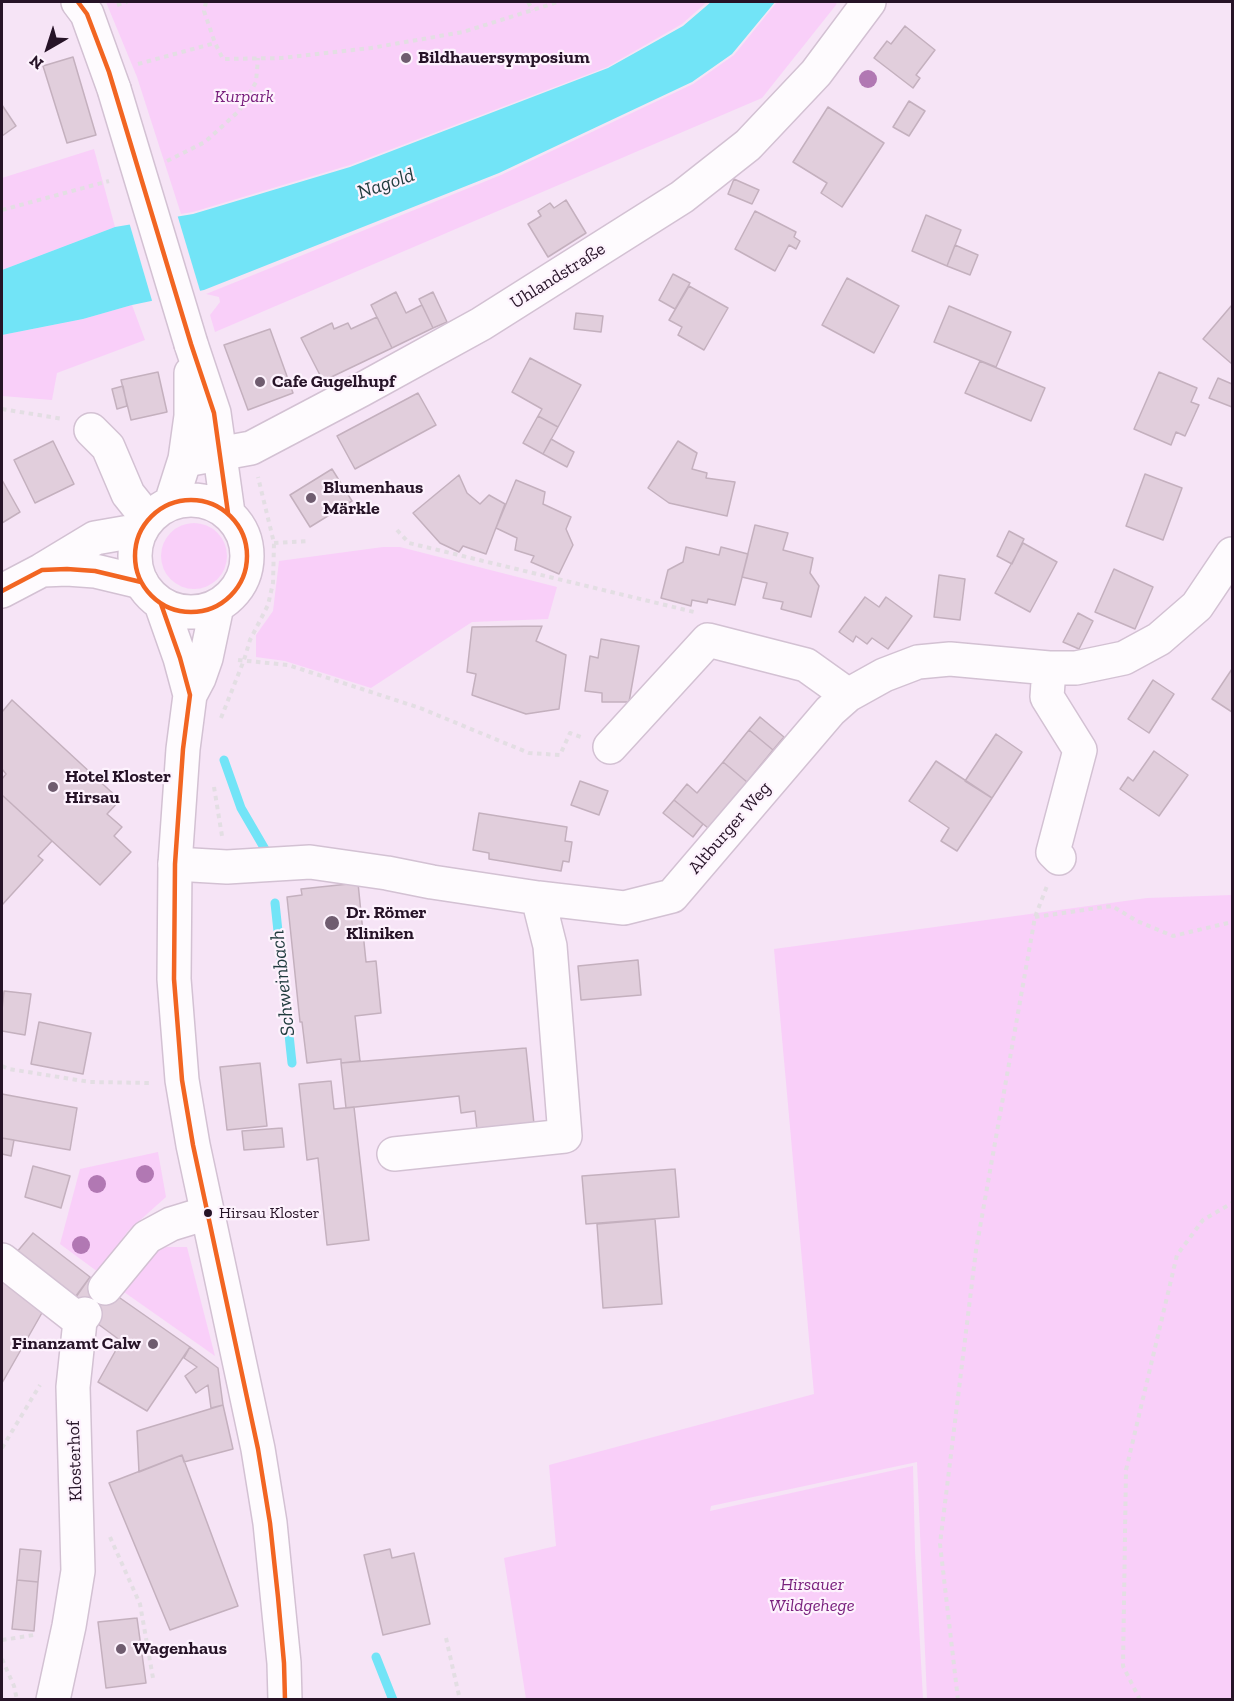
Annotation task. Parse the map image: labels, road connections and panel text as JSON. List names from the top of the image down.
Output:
{
  "streets": {
    "street": ["Uhlandstraße", "Altburger Weg", "Klosterhof"]
  },
  "water": ["Nagold", "Schweinbach"],
  "parks": ["Kurpark", "Hirsauer Wildgehege"],
  "places": [
    "Bildhauersymposium",
    "Cafe Gugelhupf",
    "Blumenhaus Märkle",
    "Hotel Kloster Hirsau",
    "Dr. Römer Kliniken",
    "Hirsau Kloster",
    "Finanzamt Calw",
    "Wagenhaus"
  ],
  "north": "bottom left"
}
